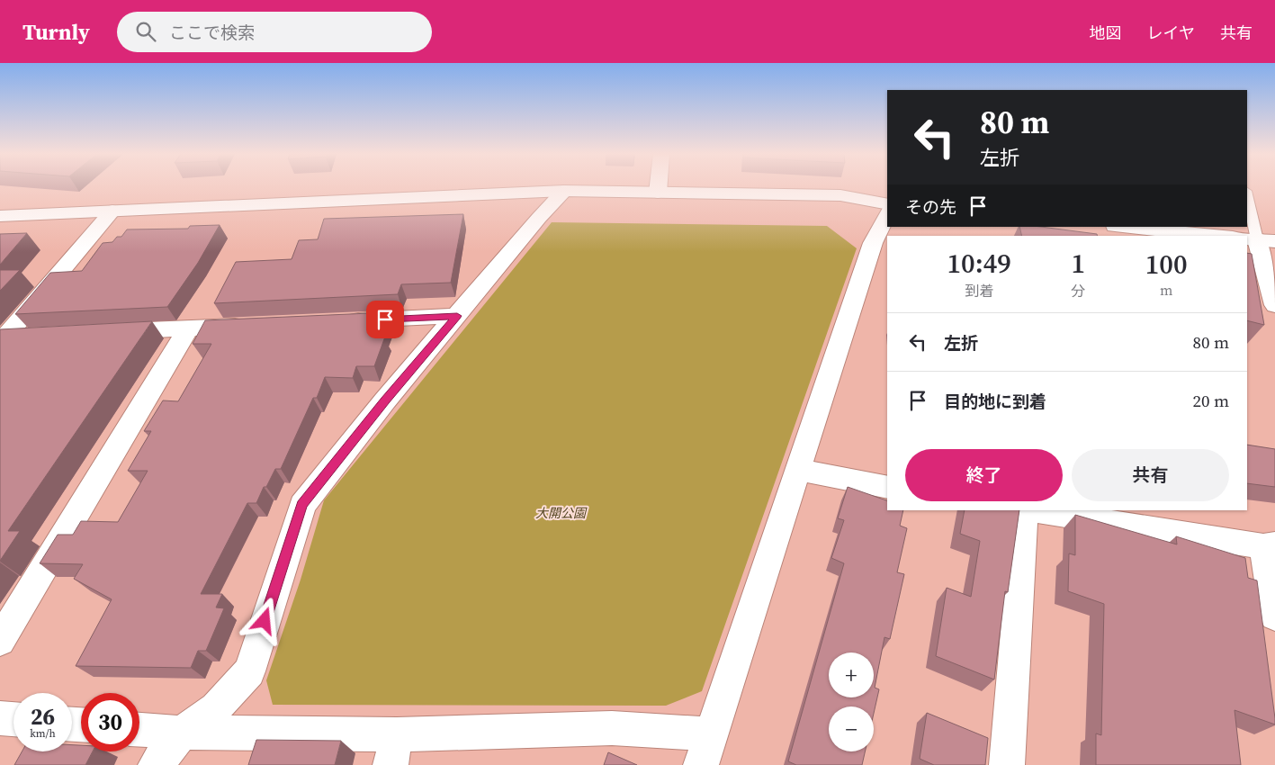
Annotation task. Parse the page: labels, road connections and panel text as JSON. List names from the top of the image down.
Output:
{
  "parks": ["大開公園"],
  "page": {
    "header": "Turnly",
    "search": "ここで検索",
    "nav": ["地図", "レイヤ", "共有"],
    "turn": ["80 m", "左折"],
    "then": "その先",
    "eta": [
      "10:49",
      "到着",
      "1",
      "分",
      "100",
      "m"
    ],
    "list": [
      {
        "name": "左折",
        "value": "80 m"
      },
      {
        "name": "目的地に到着",
        "value": "20 m"
      }
    ],
    "buttons": ["終了", "共有"],
    "map_buttons": ["+", "−"],
    "speed": "26 km/h",
    "limit": "30"
  }
}
